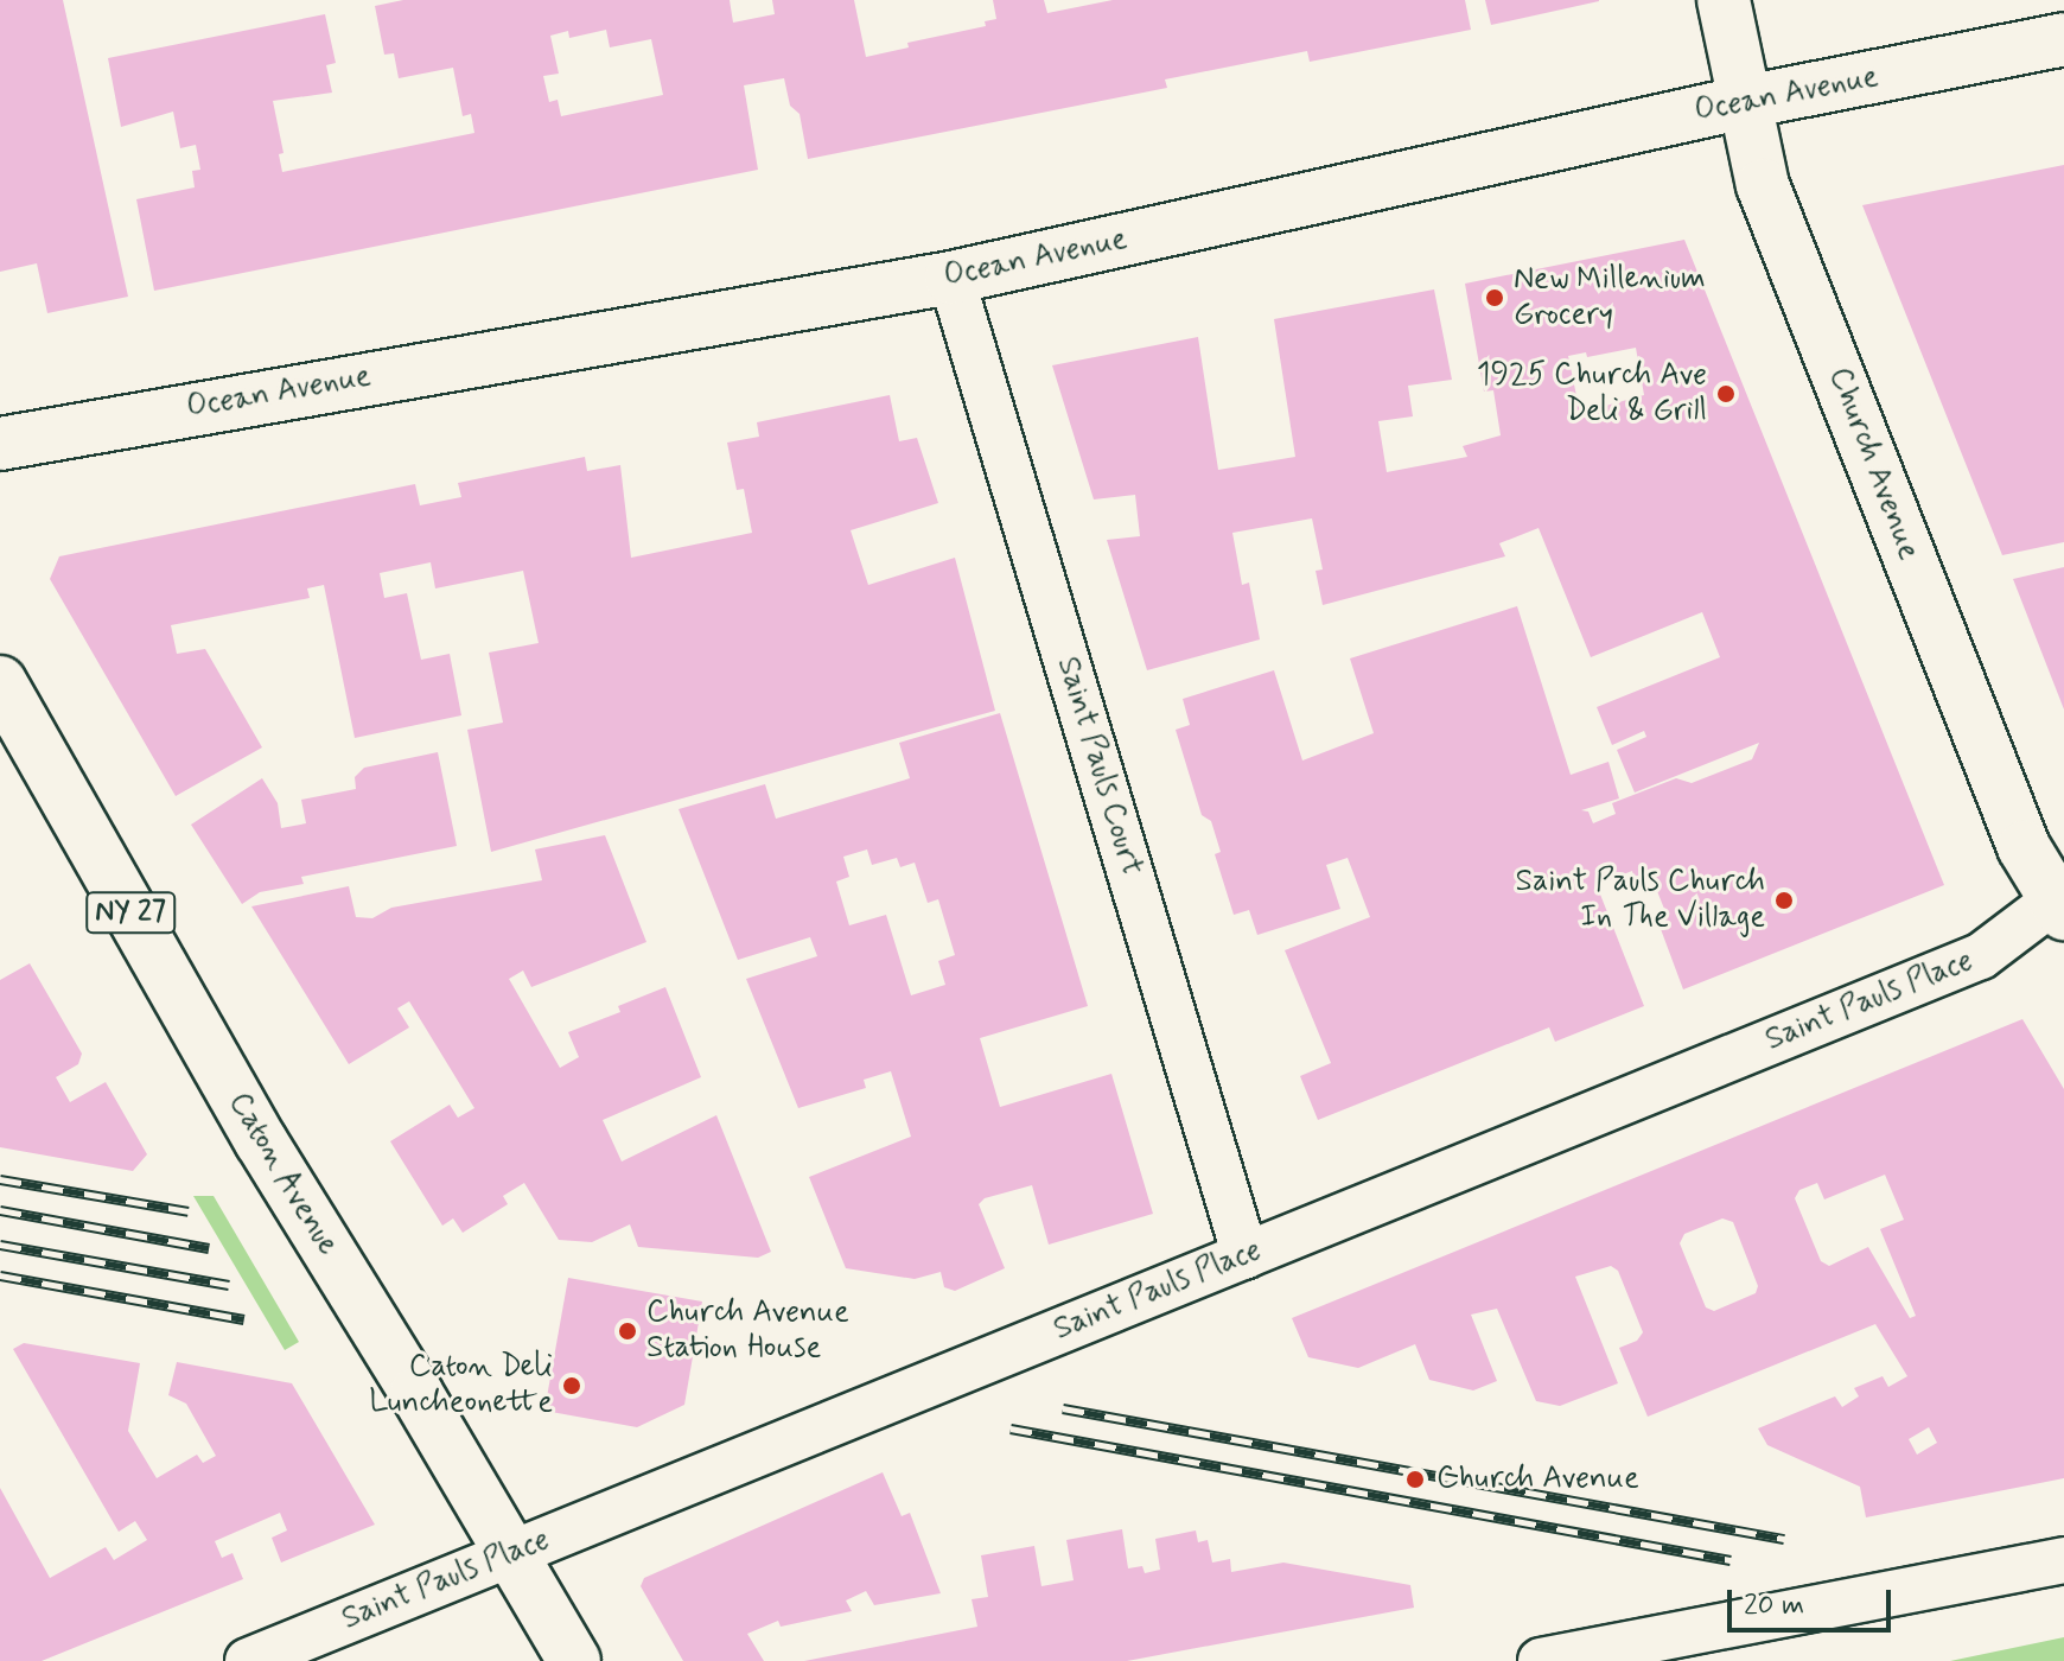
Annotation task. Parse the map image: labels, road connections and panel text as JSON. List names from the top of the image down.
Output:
{
  "streets": {
    "main road": [
      "Ocean Avenue",
      "Church Avenue",
      "NY 27",
      "Caton Avenue"
    ],
    "street": ["Saint Pauls Court", "Saint Pauls Place"]
  },
  "crossings": [
    ["Ocean Avenue", "Church Avenue"],
    ["Ocean Avenue", "Saint Pauls Court"],
    ["Church Avenue", "Saint Pauls Place"],
    ["Saint Pauls Court", "Saint Pauls Place"],
    ["Saint Pauls Place", "Caton Avenue"]
  ],
  "places": [
    "New Millenium Grocery",
    "1925 Church Ave Deli & Grill",
    "Saint Pauls Church In The Village",
    "Church Avenue Station House",
    "Caton Deli Luncheonette",
    "Church Avenue"
  ],
  "scale_bar": "20 m"
}
